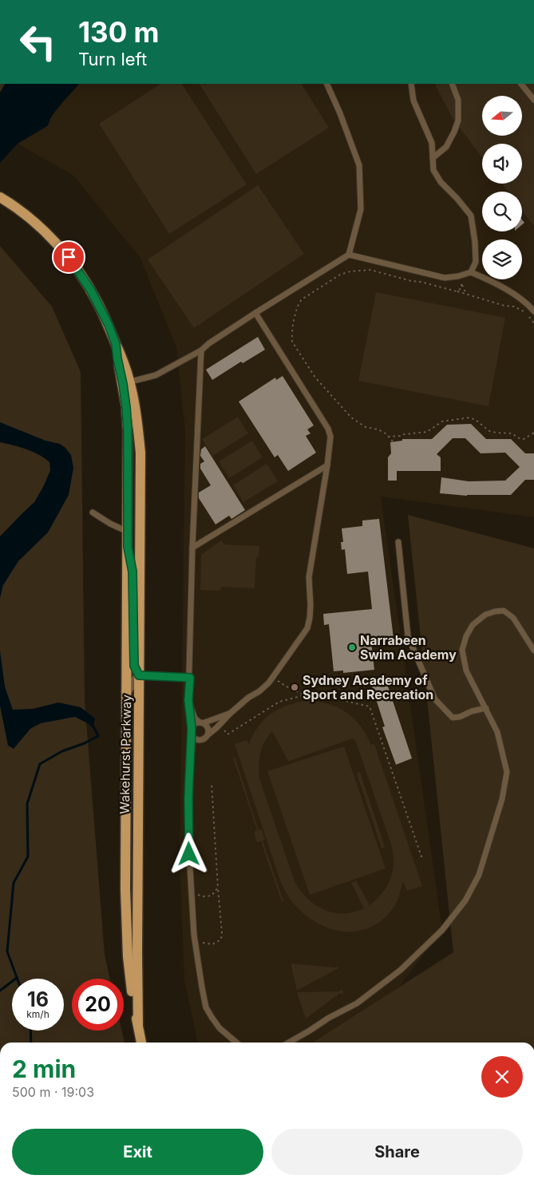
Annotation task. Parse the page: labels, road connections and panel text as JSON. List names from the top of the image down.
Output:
{
  "streets": {
    "main road": ["Wakehurst Parkway"]
  },
  "places": ["Narrabeen Swim Academy", "Sydney Academy of Sport and Recreation"],
  "north": "left",
  "page": {
    "turn": ["130 m", "Turn left"],
    "speed": "16 km/h",
    "limit": "20",
    "heading": ["2 min", "500 m · 19:03"],
    "buttons": ["Exit", "Share"]
  }
}
